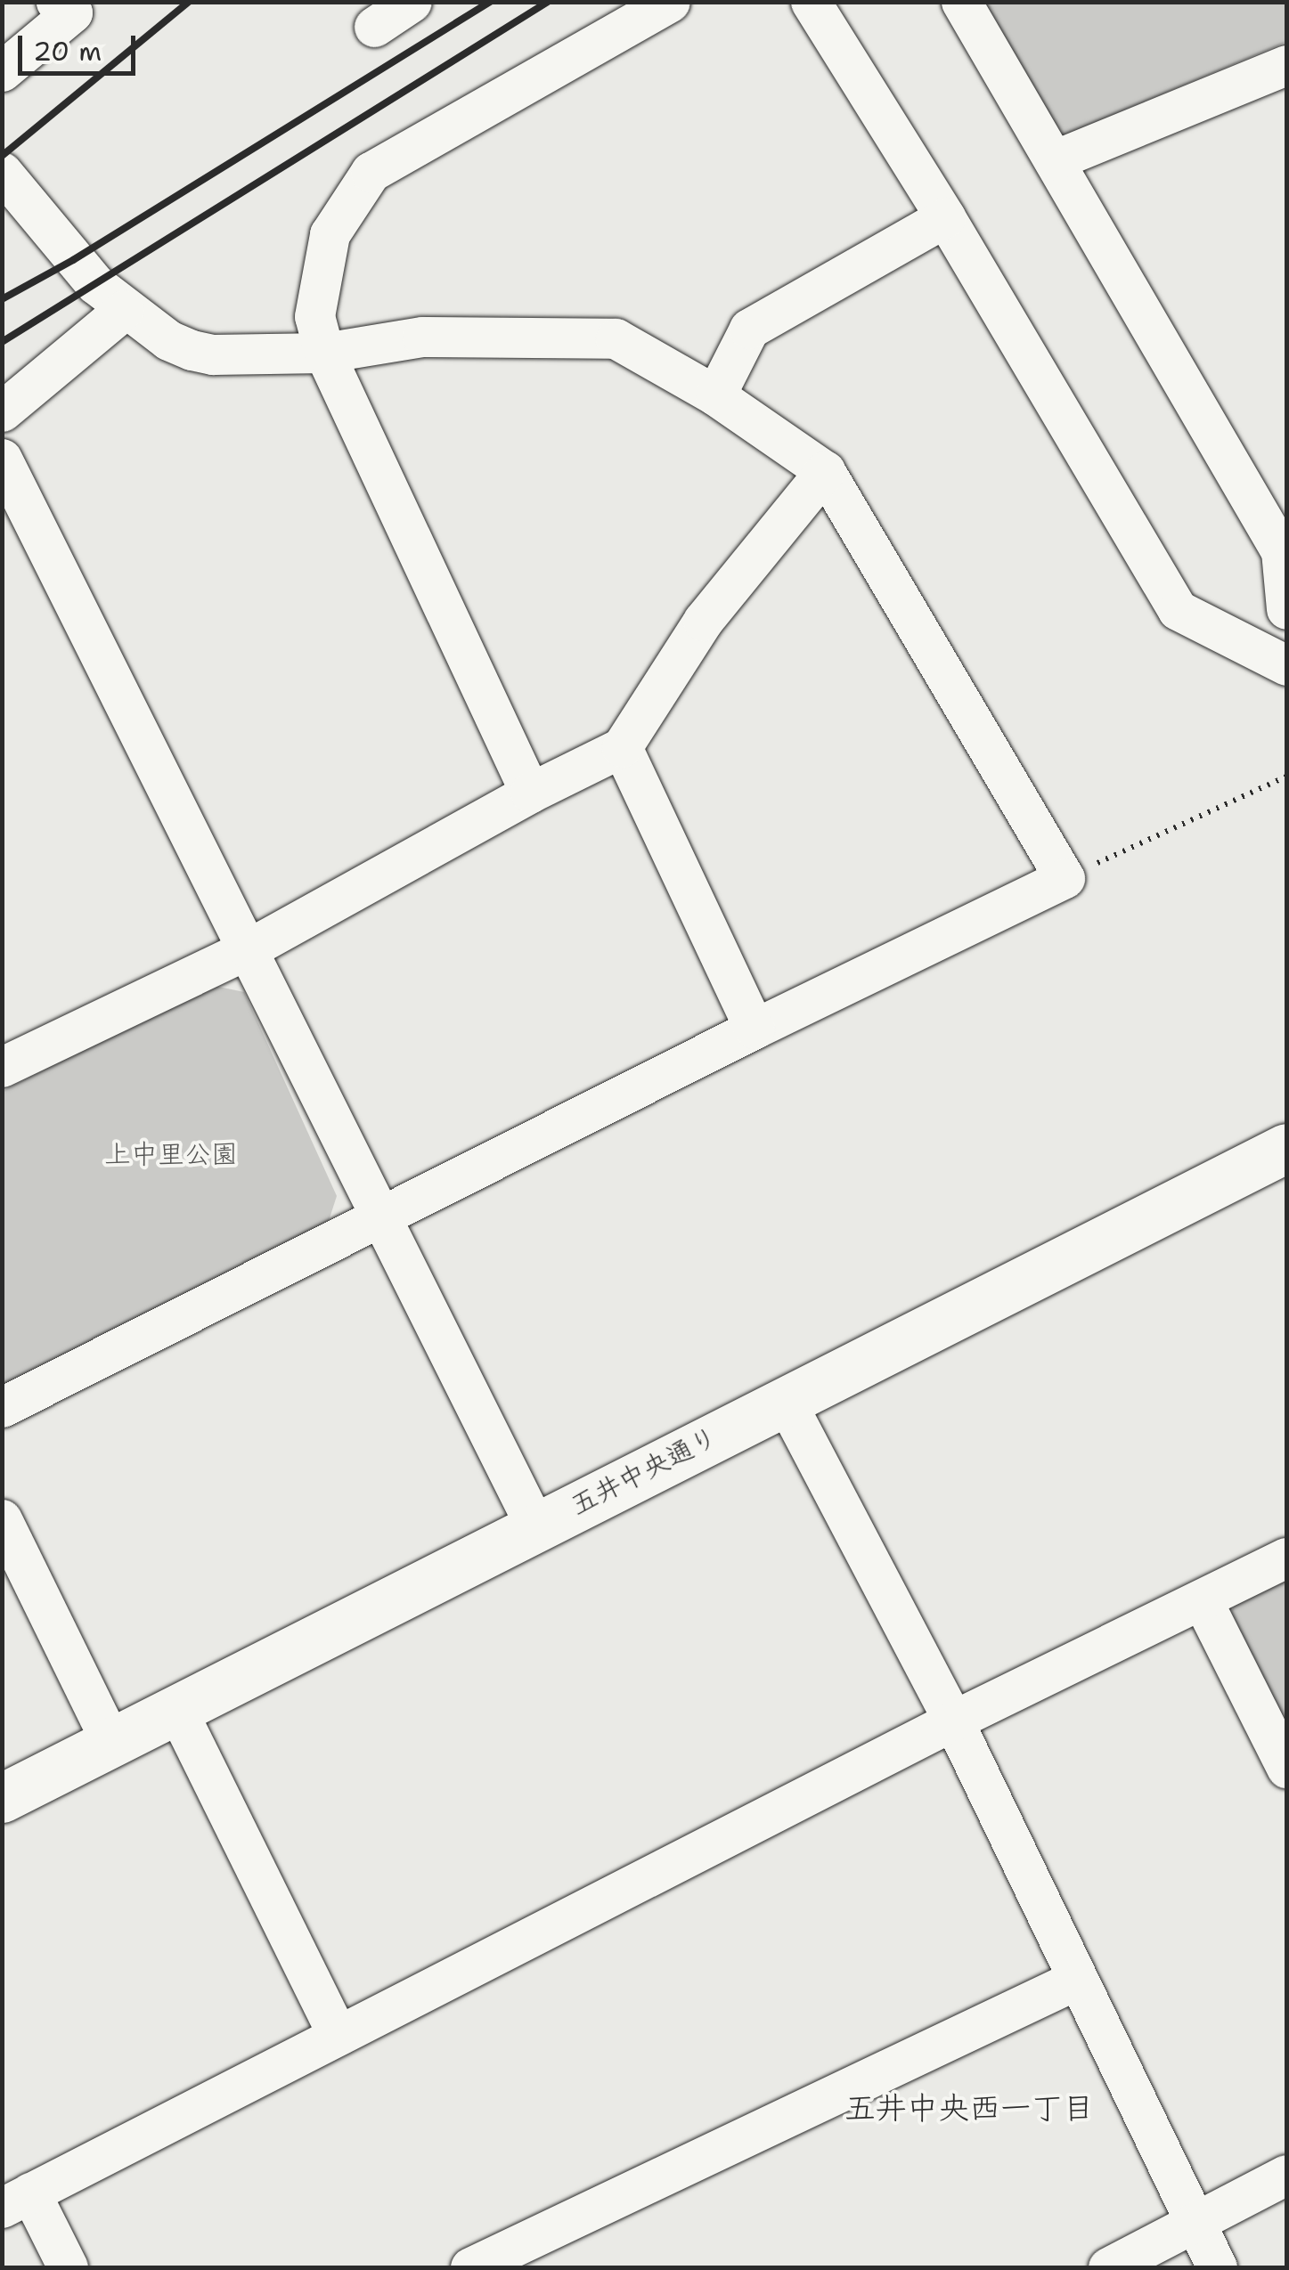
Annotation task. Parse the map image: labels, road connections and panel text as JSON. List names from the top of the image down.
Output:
{
  "streets": {
    "street": ["五井中央通り"]
  },
  "districts": ["五井中央西一丁目"],
  "parks": ["上中里公園"],
  "scale_bar": "20 m"
}
